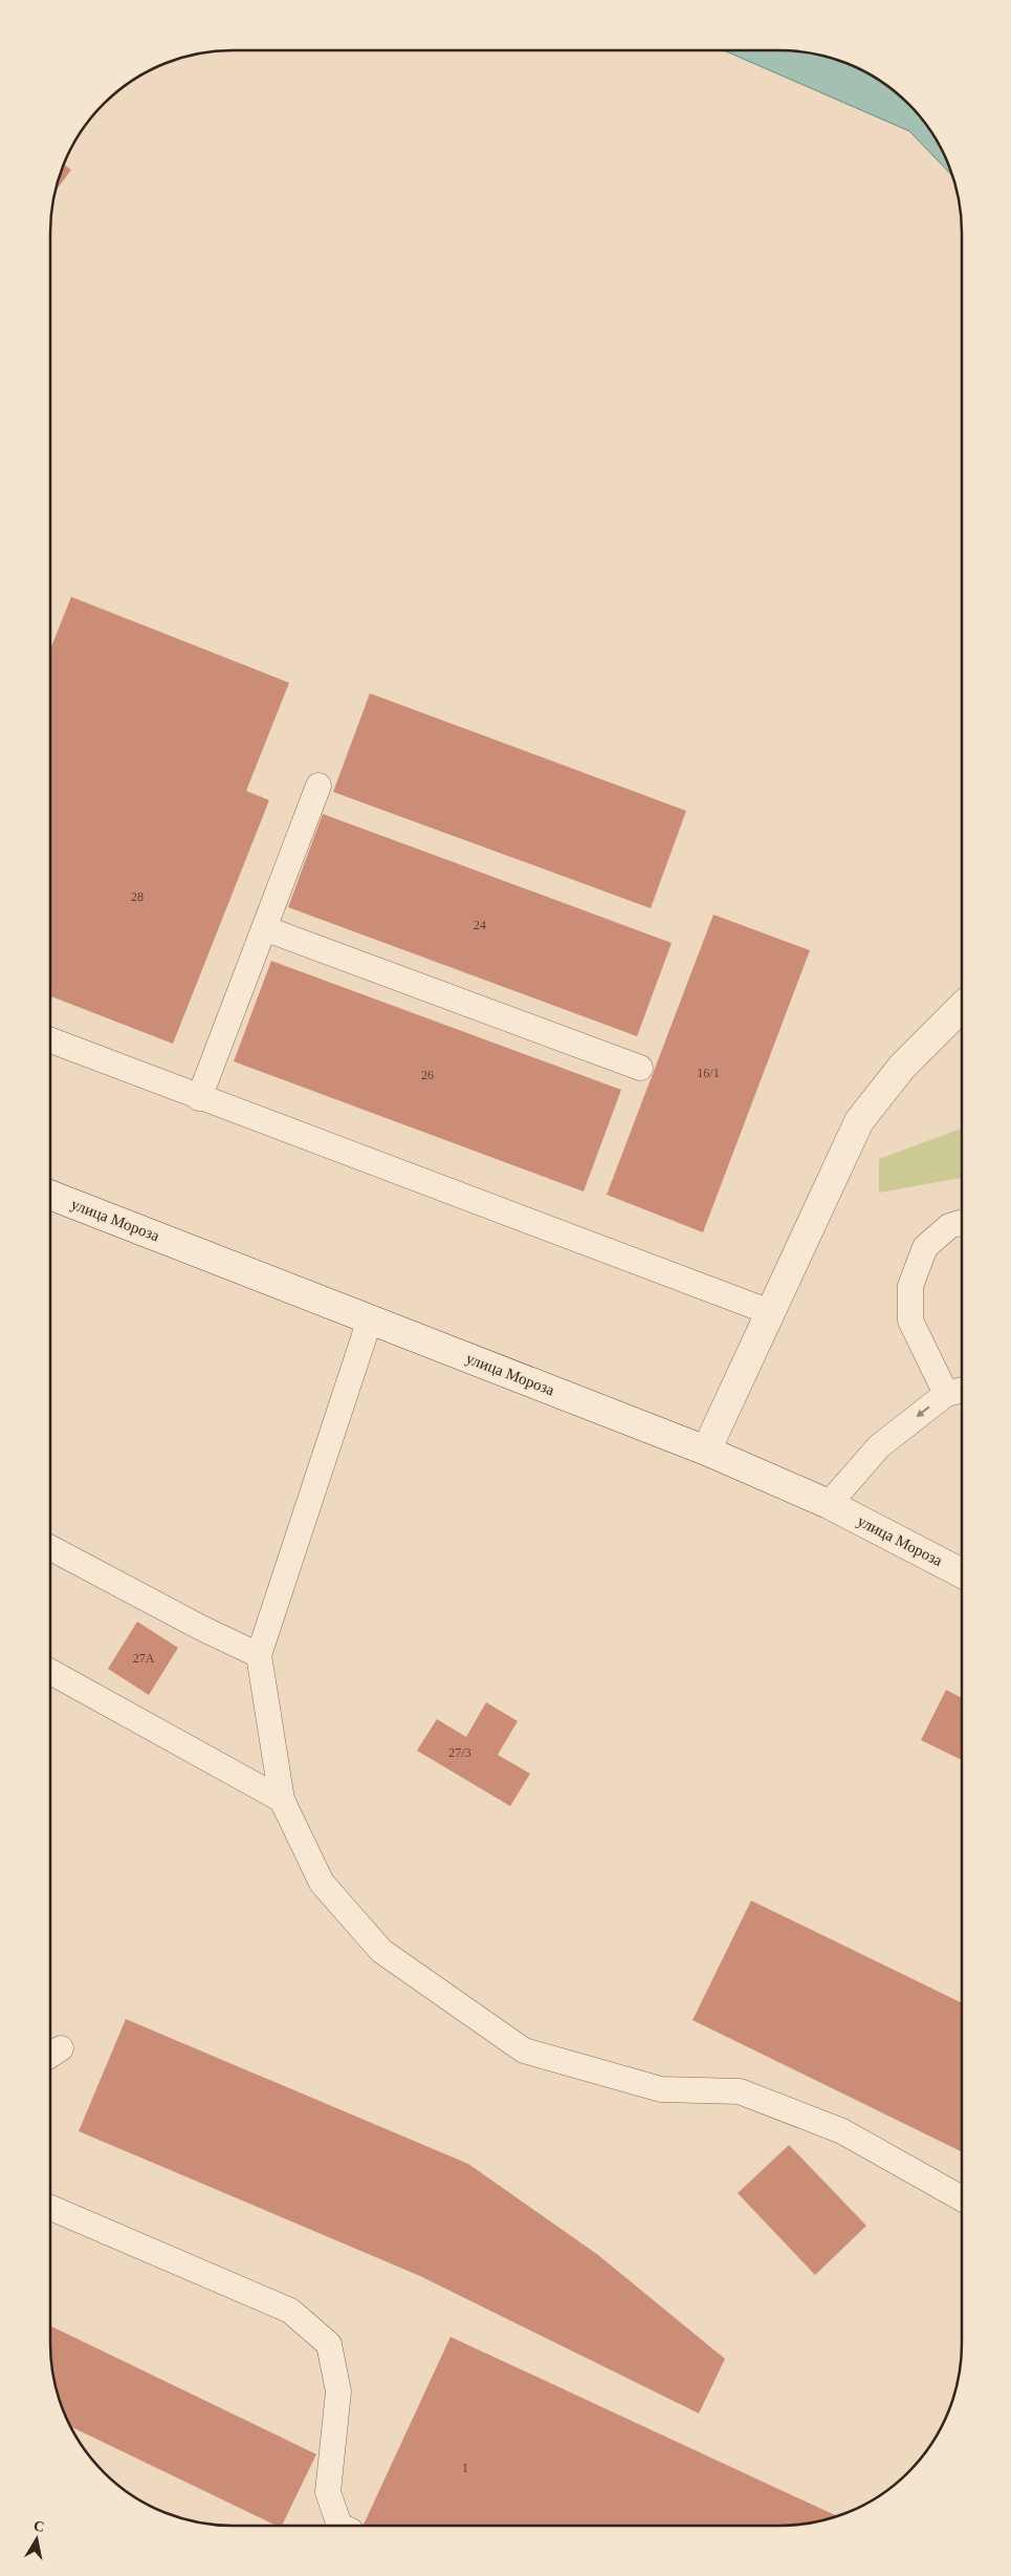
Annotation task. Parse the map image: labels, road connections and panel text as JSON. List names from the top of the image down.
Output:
{
  "streets": {
    "main road": ["улица Мороза"]
  },
  "house_numbers": [
    "28",
    "24",
    "16/1",
    "26",
    "27А",
    "27/3",
    "1"
  ],
  "north": "top"
}
